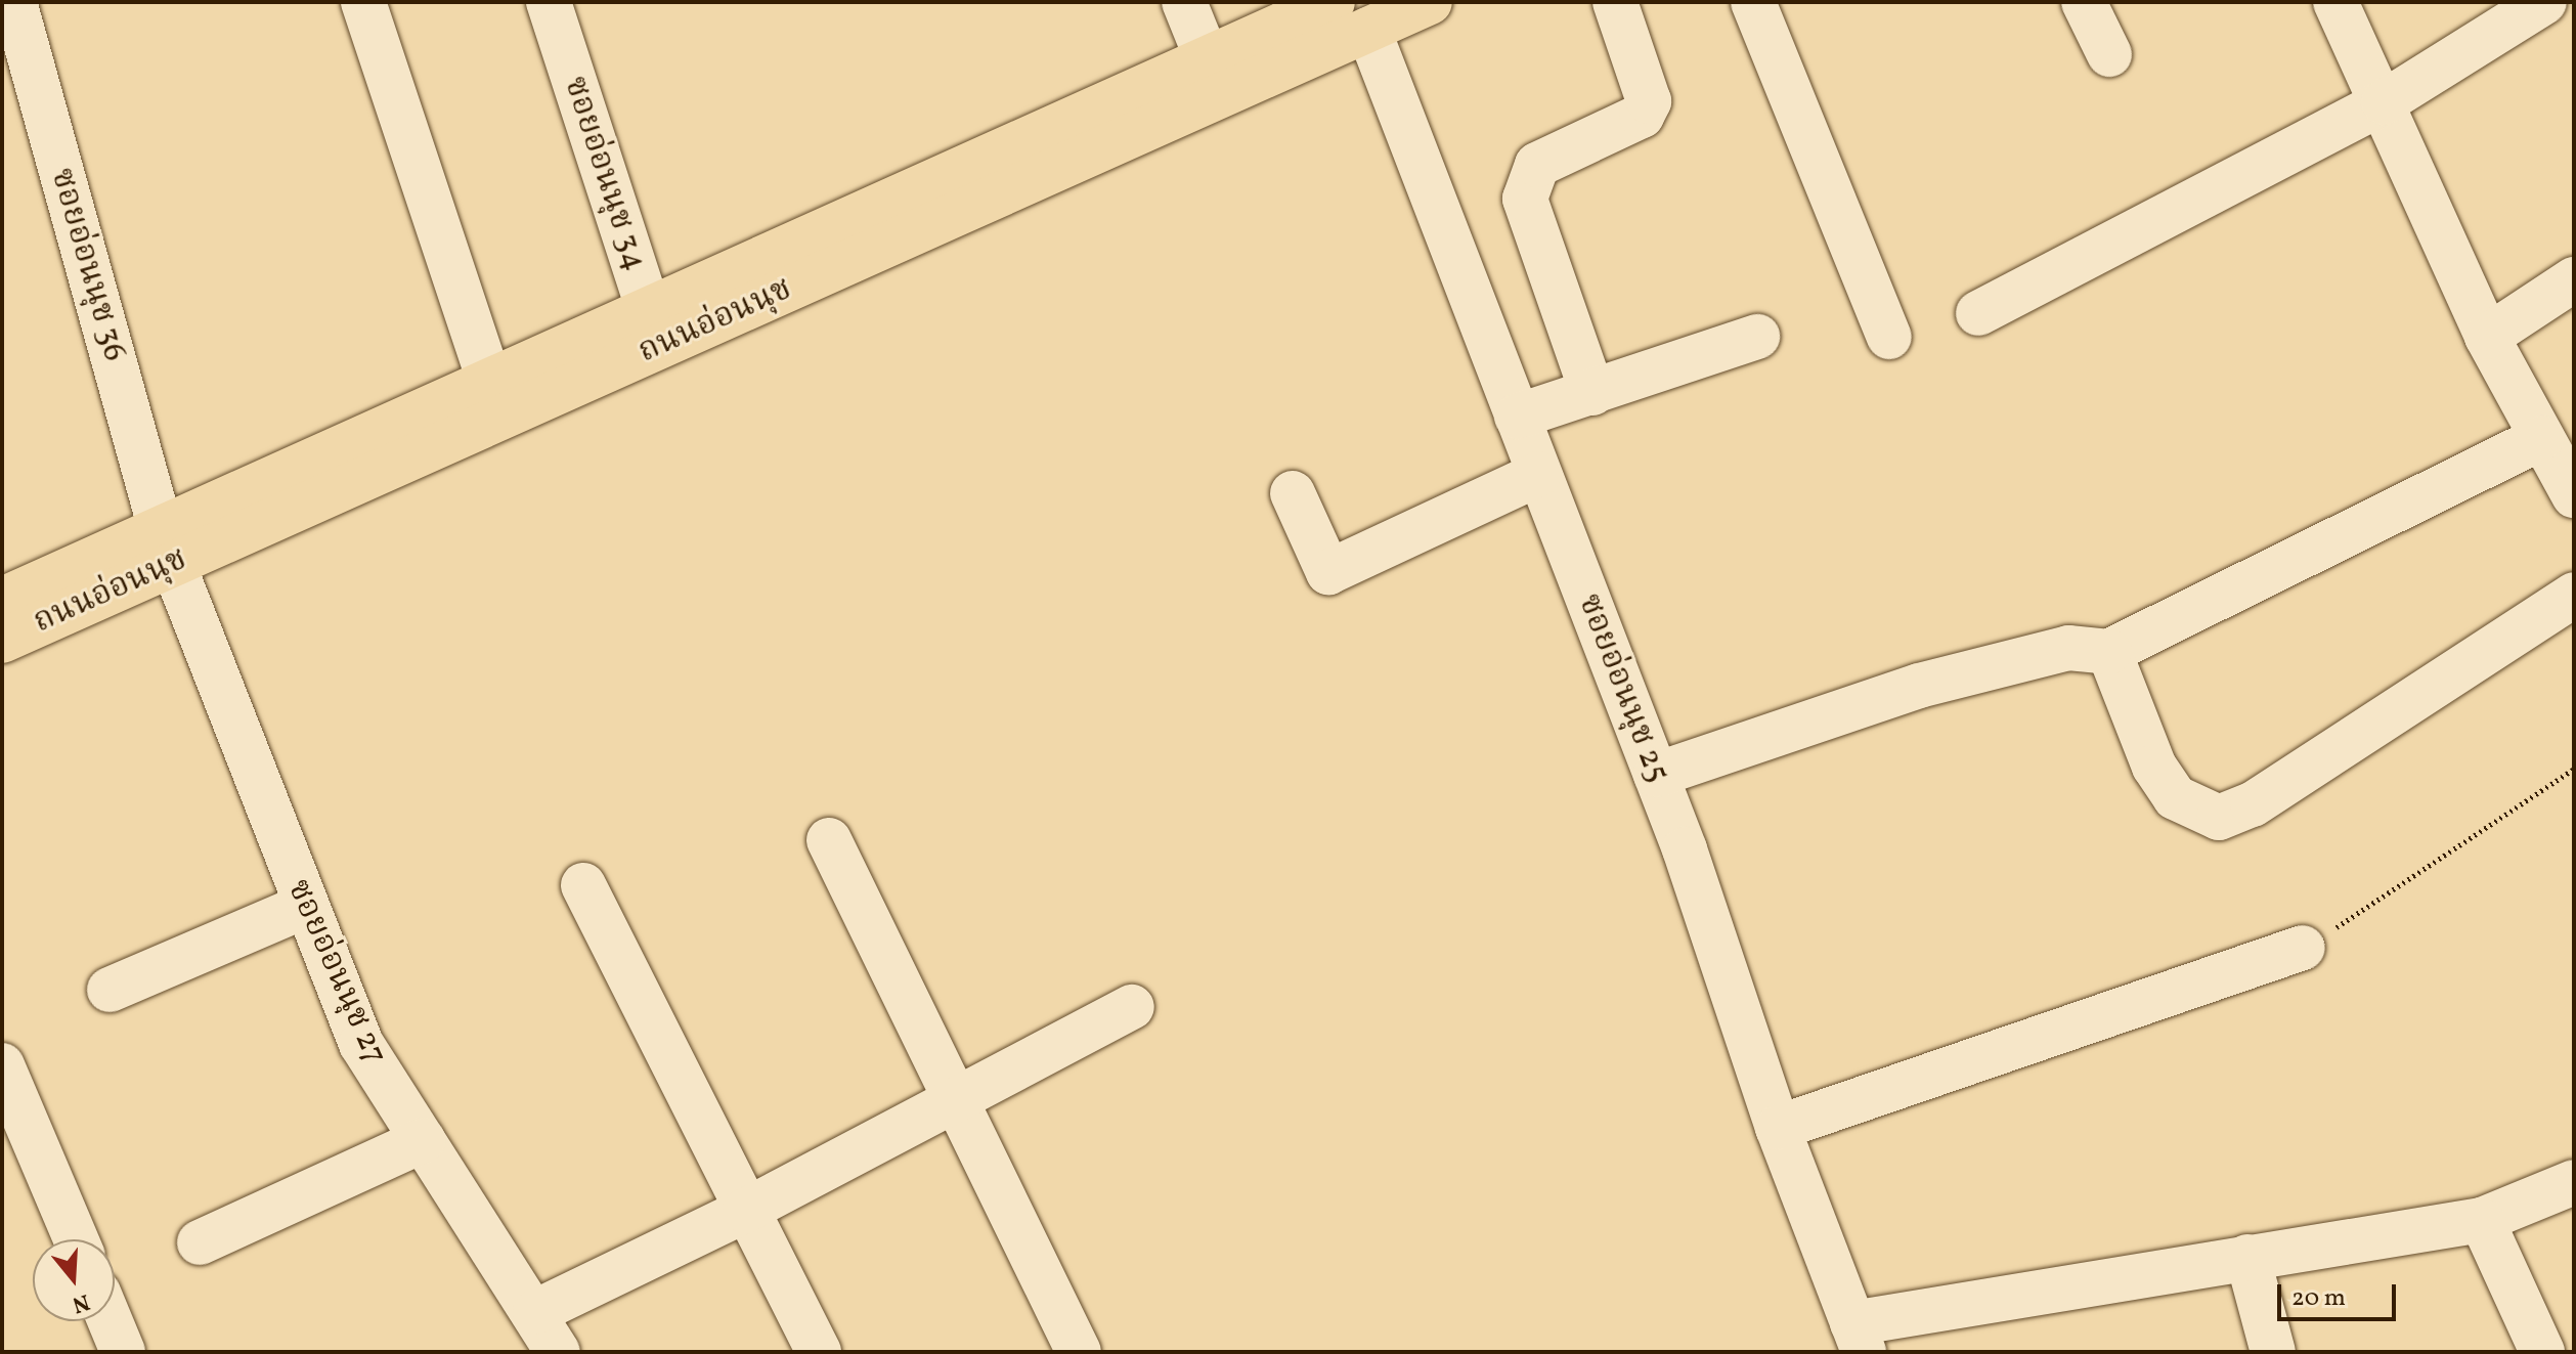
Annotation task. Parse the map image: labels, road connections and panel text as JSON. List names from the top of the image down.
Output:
{
  "streets": {
    "main road": ["ถนนอ่อนนุช"],
    "street": [
      "ซอยอ่อนนุช 34",
      "ซอยอ่อนนุช 36",
      "ซอยอ่อนนุช 25",
      "ซอยอ่อนนุช 27"
    ]
  },
  "crossings": [
    ["ซอยอ่อนนุช 34", "ถนนอ่อนนุช"],
    ["ซอยอ่อนนุช 36", "ถนนอ่อนนุช"],
    ["ซอยอ่อนนุช 36", "ซอยอ่อนนุช 27"],
    ["ถนนอ่อนนุช", "ซอยอ่อนนุช 25"],
    ["ถนนอ่อนนุช", "ซอยอ่อนนุช 27"]
  ],
  "scale_bar": "20 m",
  "north": "bottom"
}
